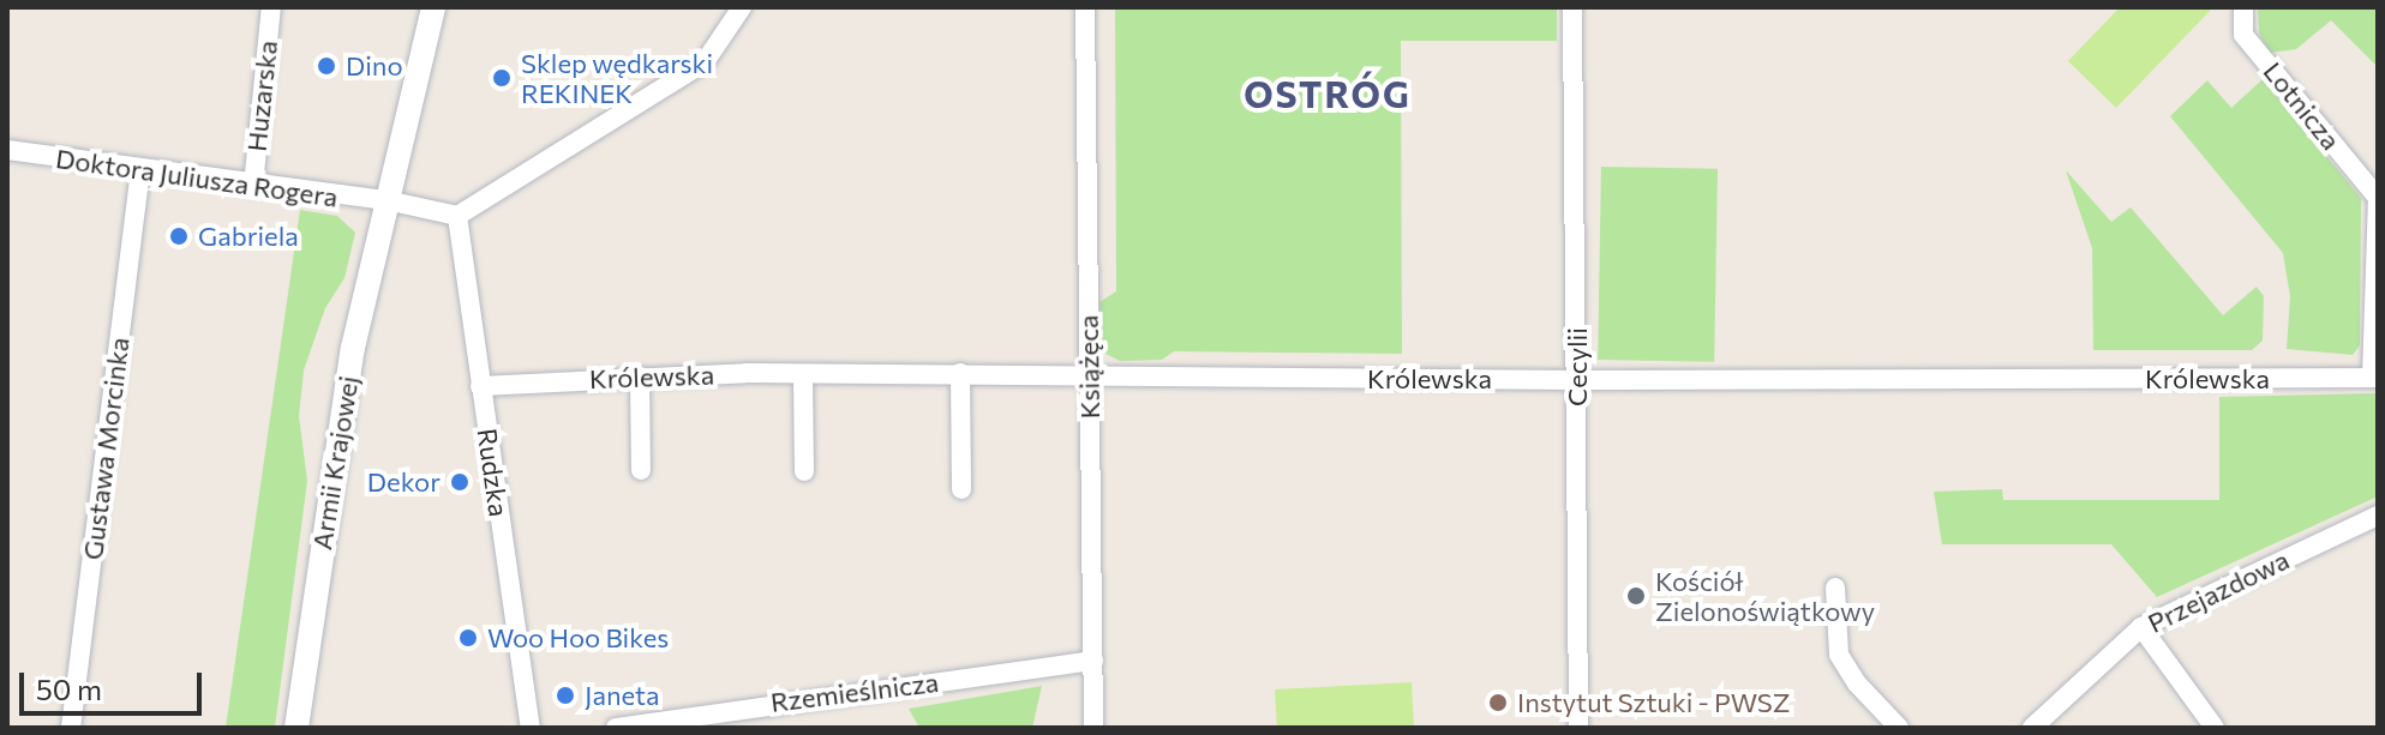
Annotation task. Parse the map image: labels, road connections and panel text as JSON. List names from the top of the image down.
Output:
{
  "streets": {
    "street": [
      "Huzarska",
      "Lotnicza",
      "Doktora Juliusza Rogera",
      "Książęca",
      "Cecylii",
      "Królewska",
      "Gustawa Morcinka",
      "Armii Krajowej",
      "Rudzka",
      "Przejazdowa",
      "Rzemieślnicza"
    ]
  },
  "crossings": [
    ["Huzarska", "Doktora Juliusza Rogera"],
    ["Lotnicza", "Królewska"],
    ["Doktora Juliusza Rogera", "Gustawa Morcinka"],
    ["Doktora Juliusza Rogera", "Armii Krajowej"],
    ["Książęca", "Królewska"],
    ["Książęca", "Rzemieślnicza"],
    ["Cecylii", "Królewska"],
    ["Królewska", "Rudzka"]
  ],
  "districts": ["OSTRÓG"],
  "places": [
    "Dino",
    "Sklep wędkarski REKINEK",
    "Gabriela",
    "Dekor",
    "Kościół Zielonoświątkowy",
    "Woo Hoo Bikes",
    "Janeta",
    "Instytut Sztuki - PWSZ"
  ],
  "scale_bar": "50 m"
}
